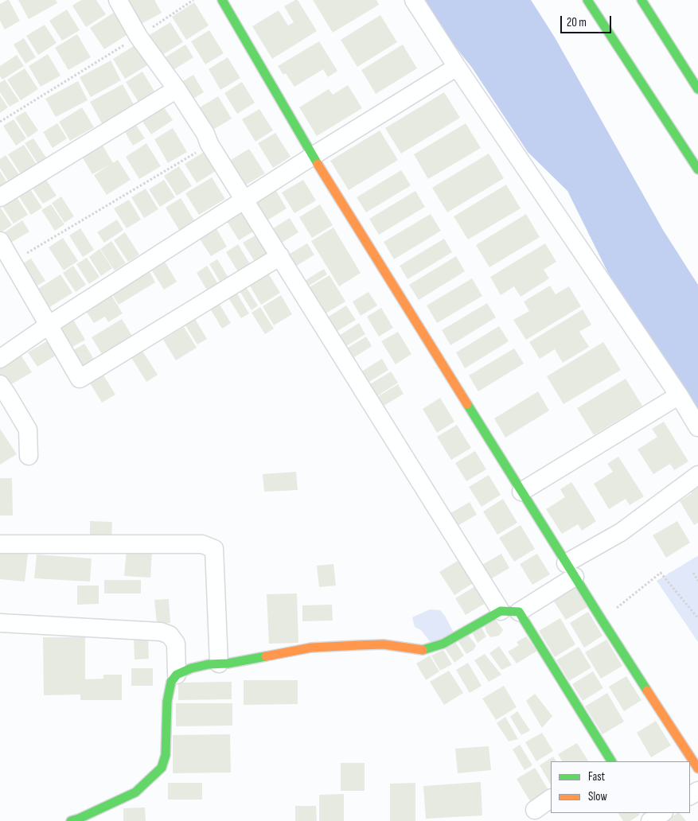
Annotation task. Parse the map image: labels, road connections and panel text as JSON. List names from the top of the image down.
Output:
{
  "legend": ["Fast", "Slow"],
  "scale_bar": "20 m"
}
